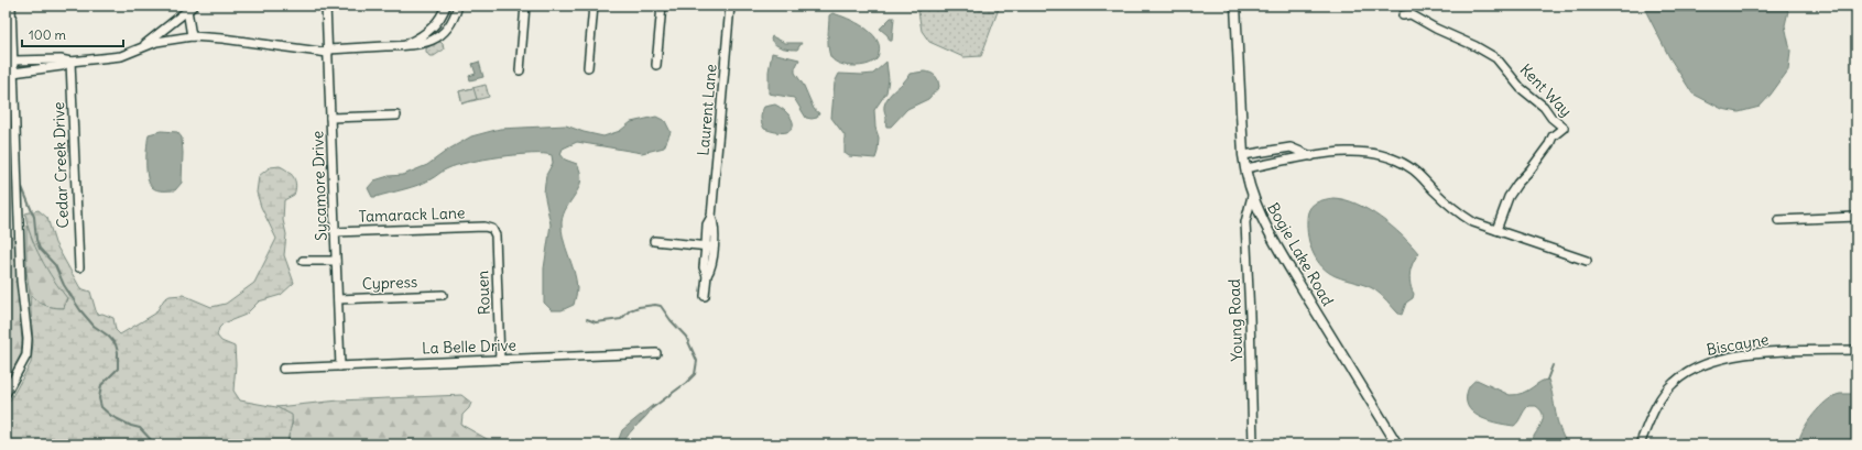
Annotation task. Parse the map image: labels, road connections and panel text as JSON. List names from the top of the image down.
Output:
{
  "streets": {
    "main road": ["Bogie Lake Road"],
    "street": [
      "Kent Way",
      "Laurent Lane",
      "Cedar Creek Drive",
      "Sycamore Drive",
      "Tamarack Lane",
      "Cypress",
      "Rouen",
      "Young Road",
      "Biscayne",
      "La Belle Drive"
    ]
  },
  "crossings": [
    ["Sycamore Drive", "Tamarack Lane"],
    ["Sycamore Drive", "Cypress"],
    ["Sycamore Drive", "La Belle Drive"],
    ["Tamarack Lane", "Rouen"],
    ["Bogie Lake Road", "Young Road"],
    ["Rouen", "La Belle Drive"]
  ],
  "scale_bar": "100 m"
}
